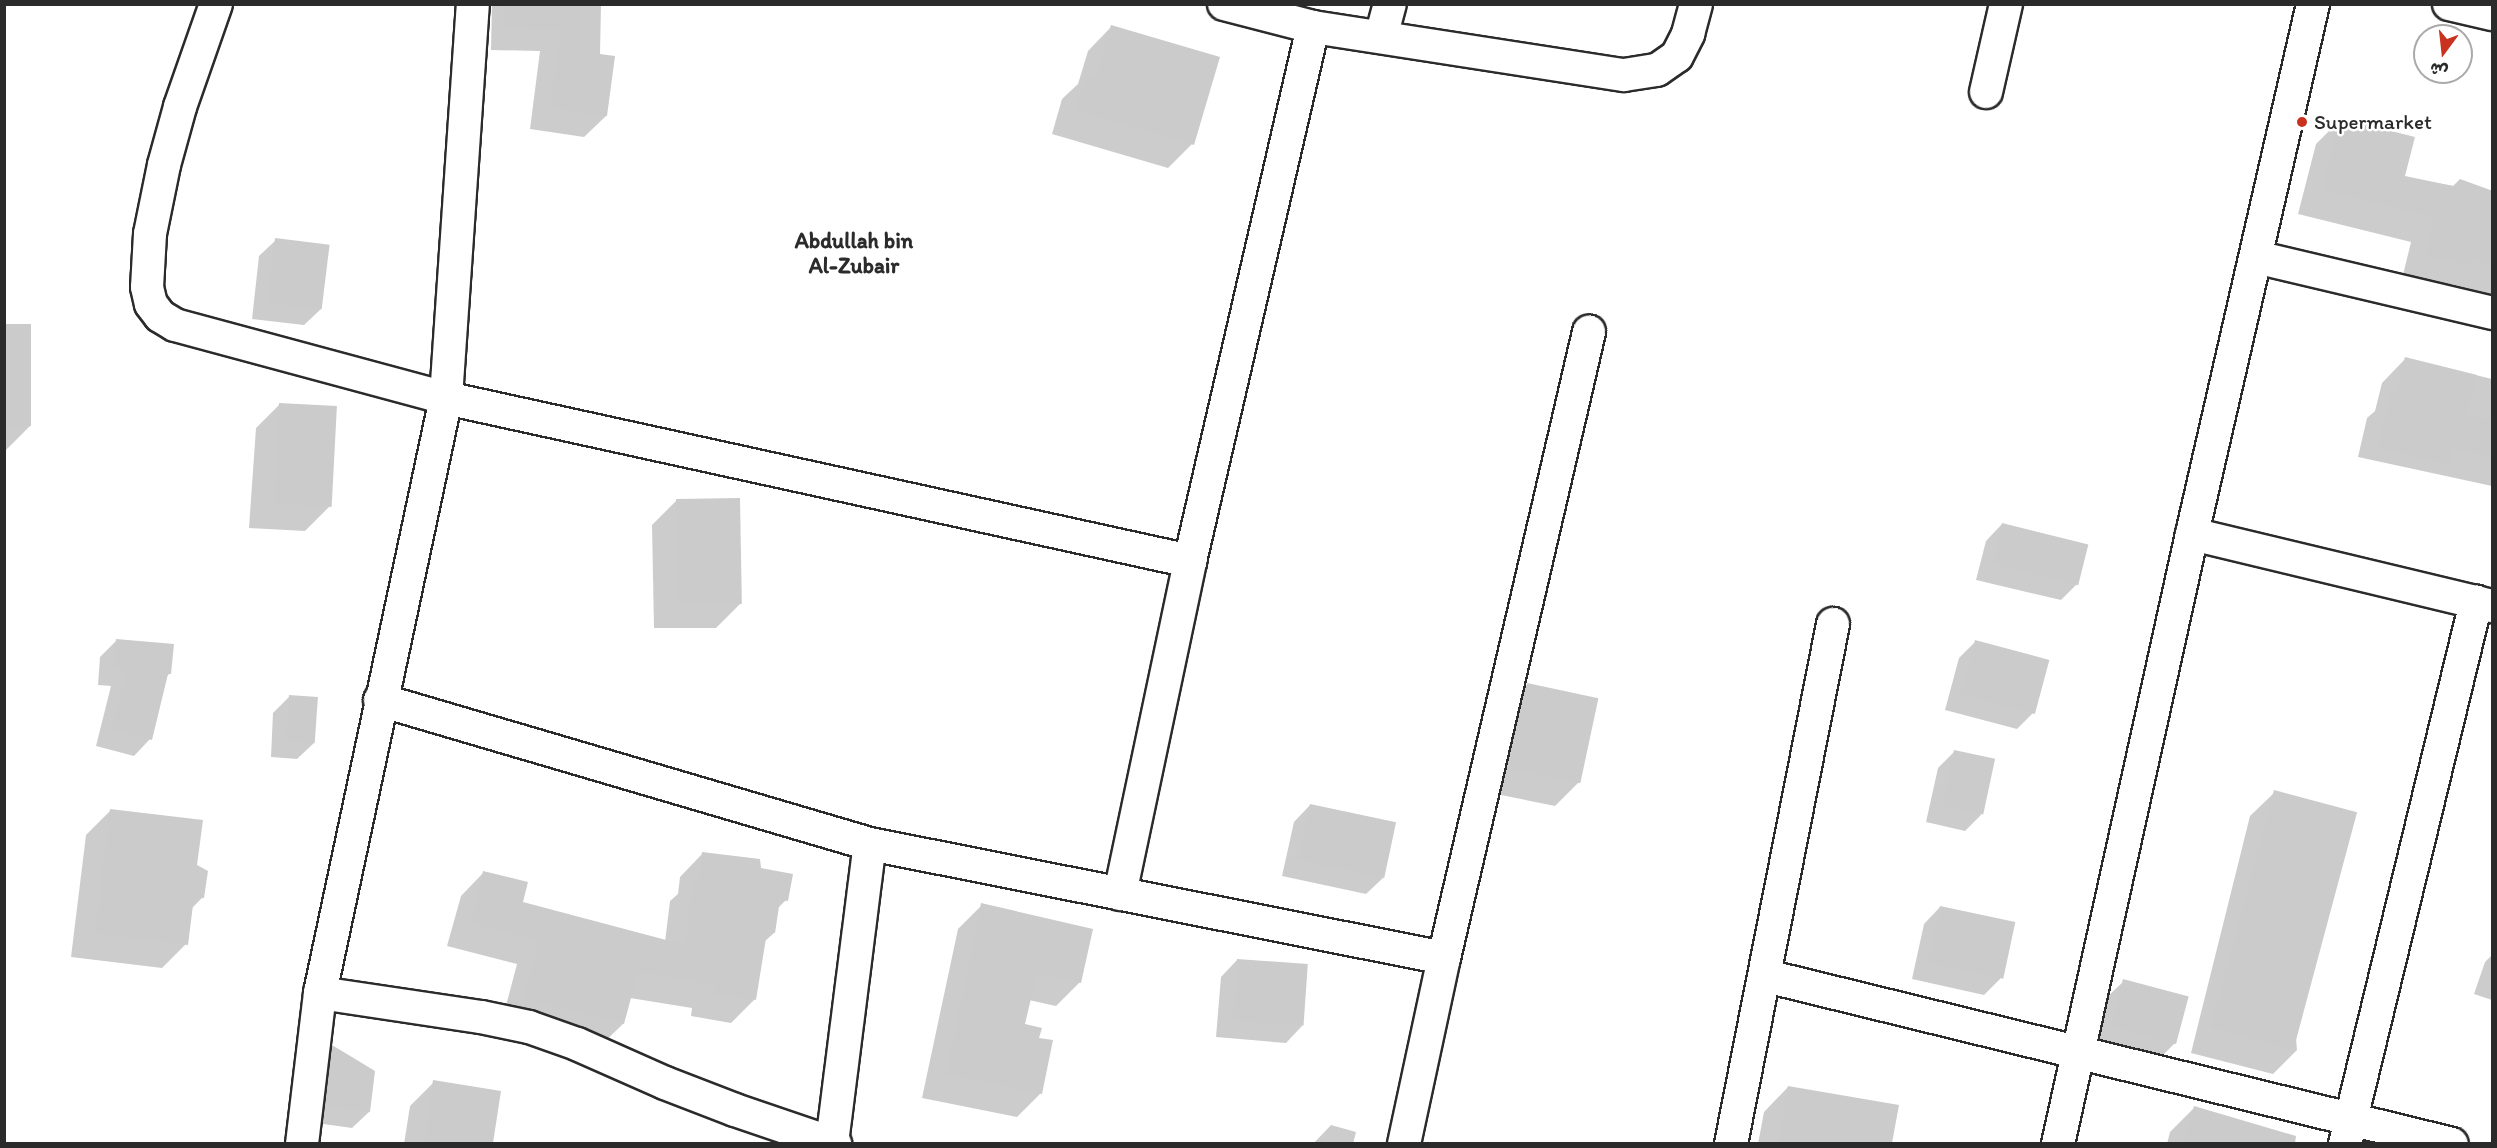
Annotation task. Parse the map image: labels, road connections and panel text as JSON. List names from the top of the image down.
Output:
{
  "districts": ["Abdullah bin Al-Zubair"],
  "places": ["Supermarket"],
  "north": "bottom"
}
